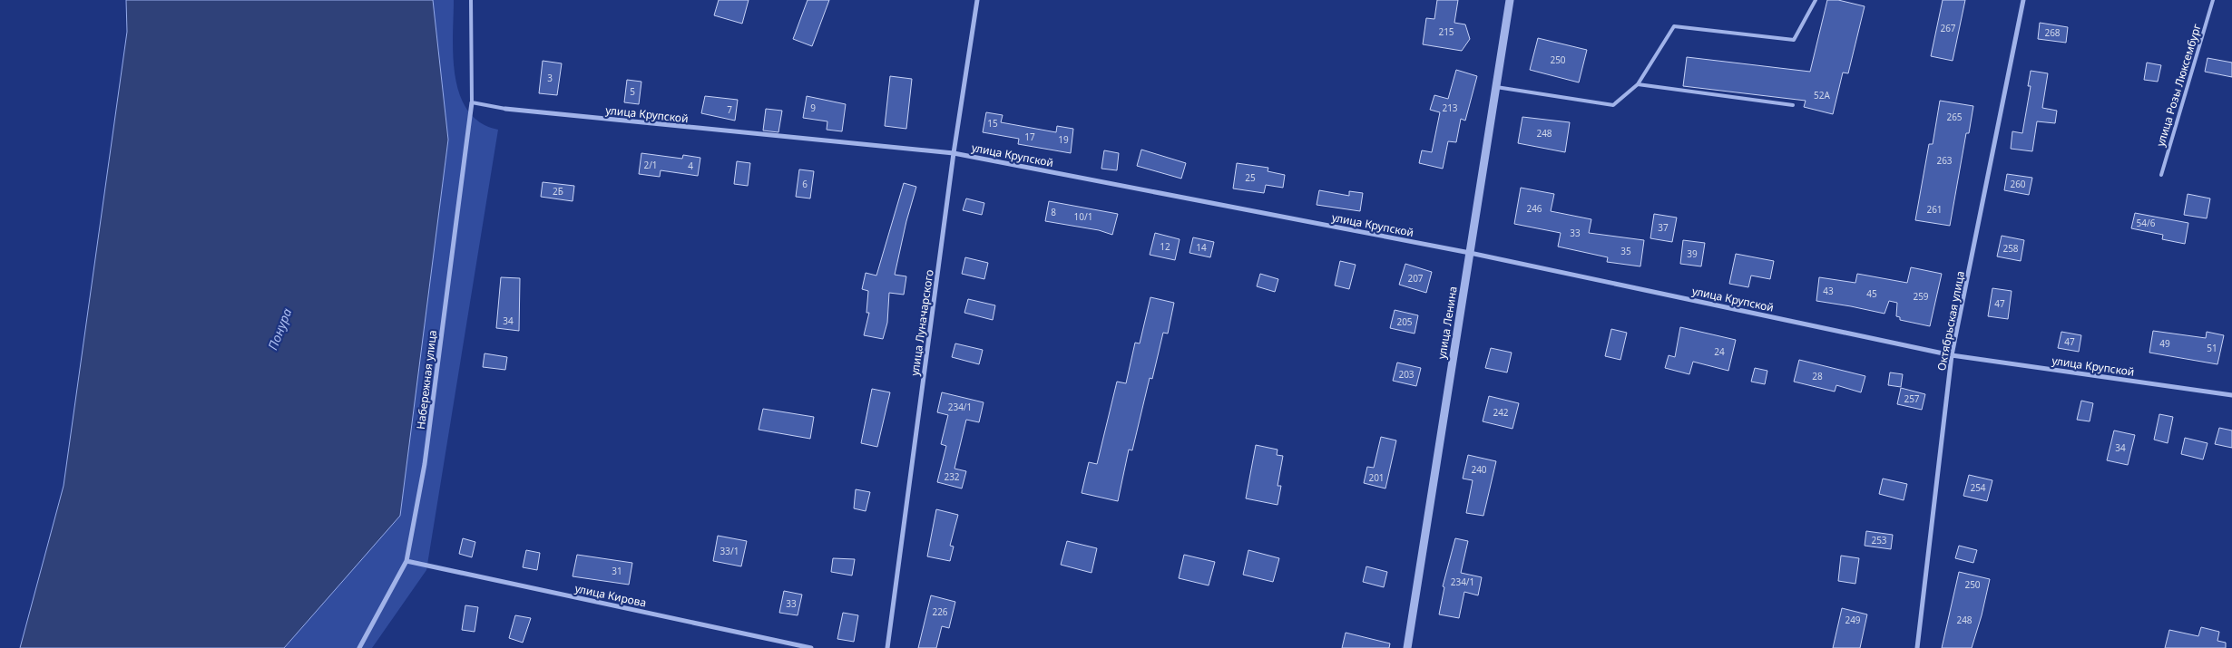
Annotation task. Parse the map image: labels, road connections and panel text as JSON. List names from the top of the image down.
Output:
{
  "streets": {
    "street": [
      "улица Крупской",
      "Октябрьская улица",
      "улица Луначарского",
      "улица Ленина",
      "Набережная улица",
      "улица Кирова"
    ],
    "lane": ["улица Розы Люксембург"]
  },
  "crossings": [
    ["улица Крупской", "Октябрьская улица"],
    ["улица Крупской", "улица Луначарского"],
    ["улица Крупской", "улица Ленина"],
    ["Набережная улица", "улица Кирова"]
  ],
  "water": ["Понура"],
  "house_numbers": [
    "267",
    "215",
    "268",
    "250",
    "3",
    "5",
    "52А",
    "9",
    "213",
    "7",
    "265",
    "15",
    "248",
    "17",
    "19",
    "263",
    "2/1",
    "4",
    "25",
    "6",
    "260",
    "2Б",
    "246",
    "261",
    "8",
    "10/1",
    "54/6",
    "37",
    "33",
    "12",
    "14",
    "258",
    "35",
    "39",
    "207",
    "43",
    "45",
    "259",
    "47",
    "34",
    "205",
    "47",
    "49",
    "51",
    "24",
    "203",
    "28",
    "257",
    "234/1",
    "242",
    "34",
    "240",
    "232",
    "201",
    "254",
    "253",
    "33/1",
    "31",
    "234/1",
    "250",
    "33",
    "226",
    "249",
    "248"
  ]
}
